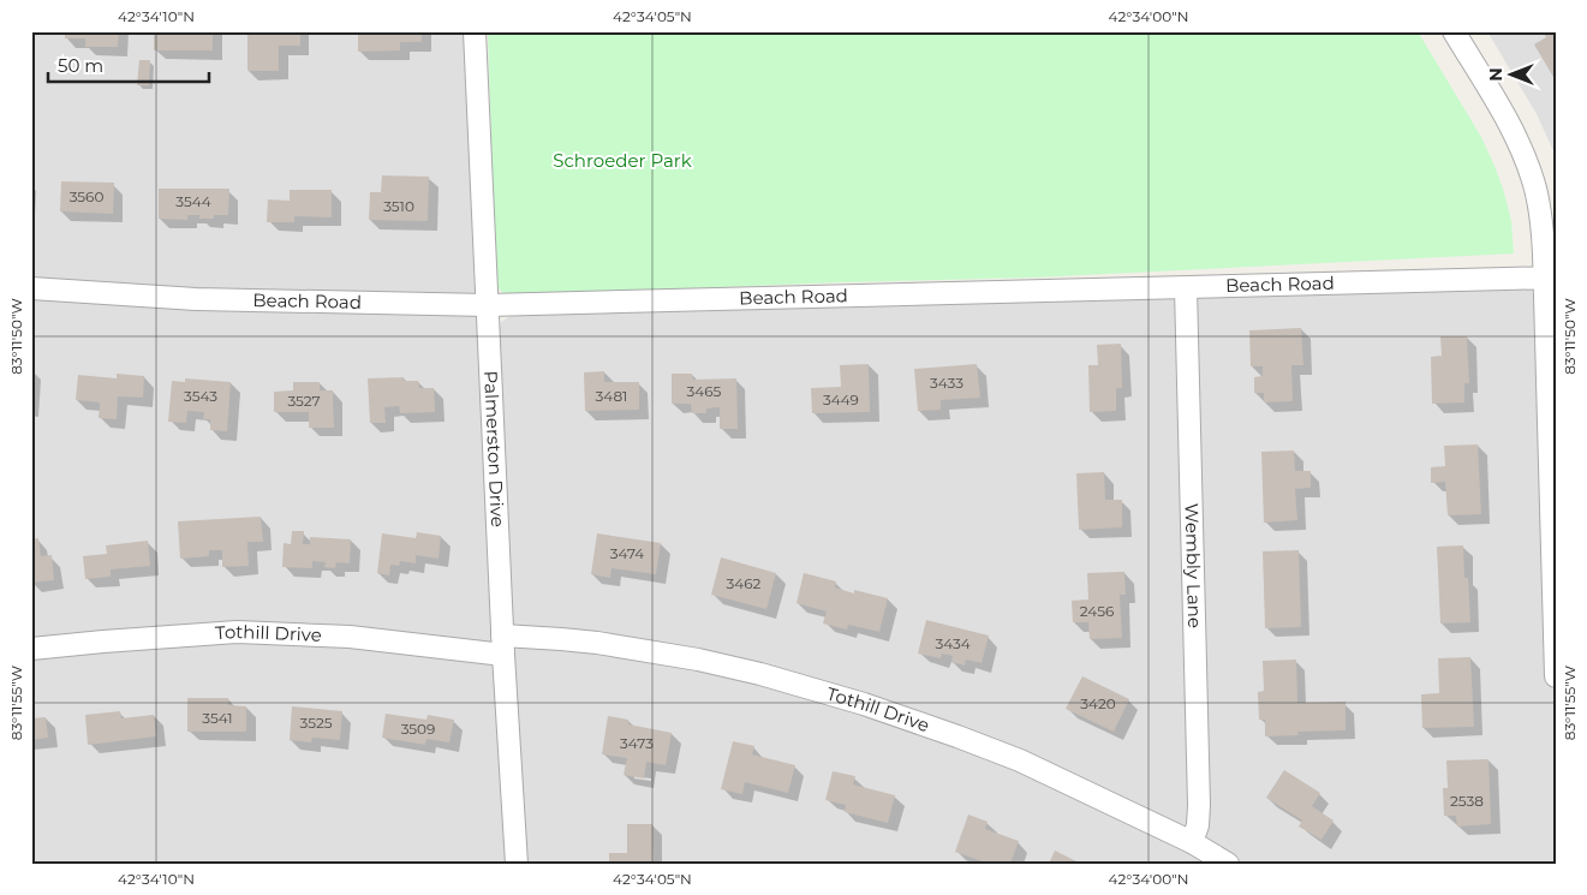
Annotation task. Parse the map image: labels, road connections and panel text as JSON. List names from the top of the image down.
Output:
{
  "streets": {
    "street": [
      "Beach Road",
      "Palmerston Drive",
      "Wembly Lane",
      "Tothill Drive"
    ]
  },
  "crossings": [
    ["Beach Road", "Palmerston Drive"],
    ["Beach Road", "Wembly Lane"],
    ["Palmerston Drive", "Tothill Drive"],
    ["Wembly Lane", "Tothill Drive"]
  ],
  "parks": ["Schroeder Park"],
  "house_numbers": [
    "3560",
    "3544",
    "3510",
    "3433",
    "3465",
    "3543",
    "3481",
    "3449",
    "3527",
    "3474",
    "3462",
    "2456",
    "3434",
    "3420",
    "3541",
    "3525",
    "3509",
    "3473",
    "2538"
  ],
  "scale_bar": "50 m",
  "north": "left",
  "coordinates": [
    "42°34'10\"N",
    "42°34'05\"N",
    "42°34'00\"N",
    "83°11'50\"W",
    "83°11'55\"W"
  ]
}
